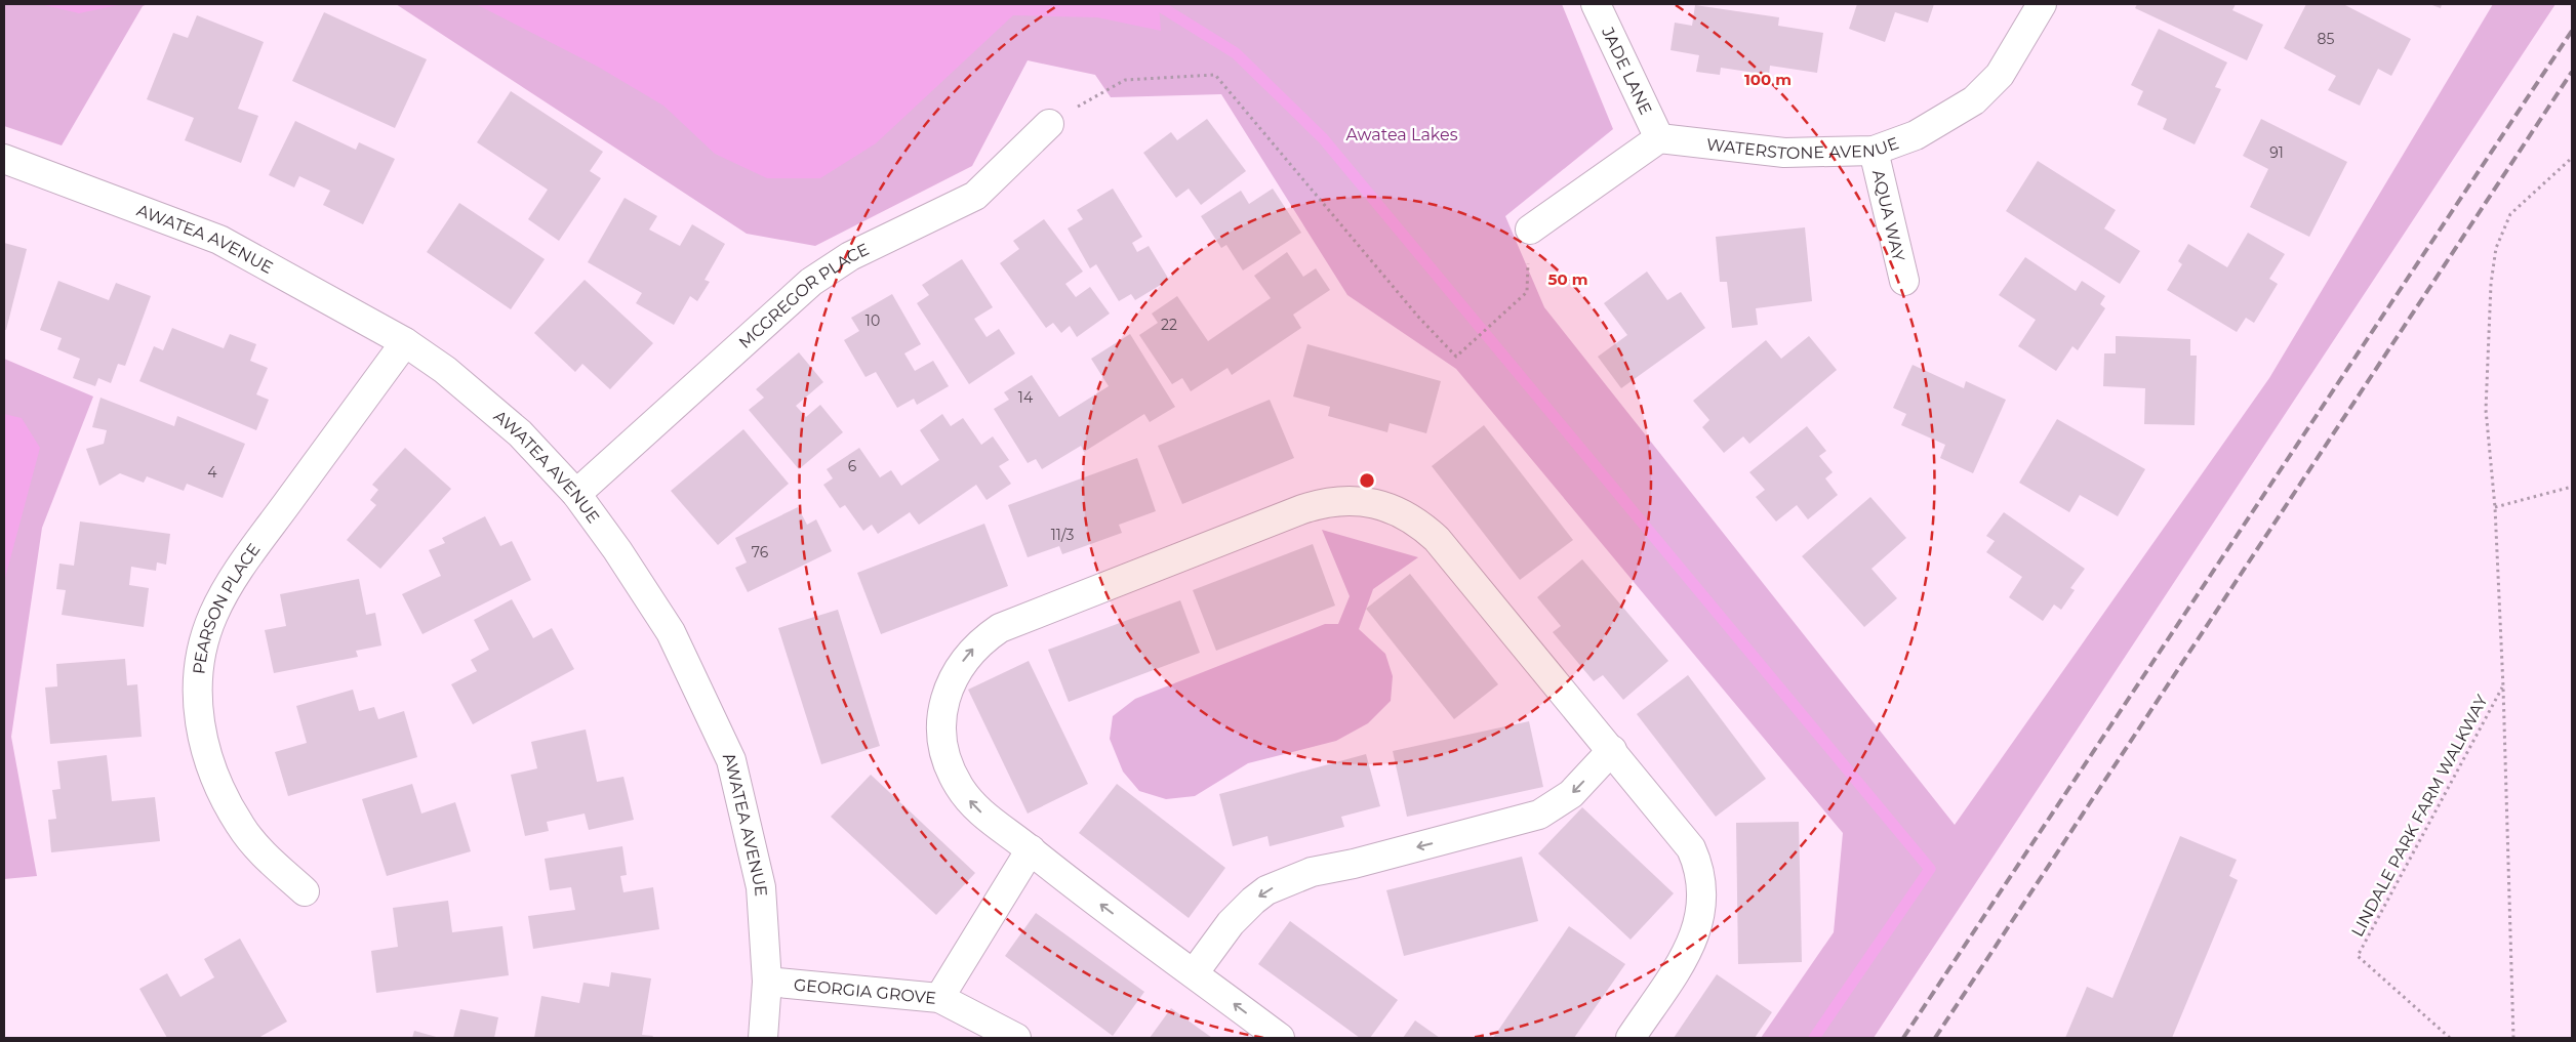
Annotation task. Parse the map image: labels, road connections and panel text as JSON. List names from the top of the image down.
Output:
{
  "streets": {
    "street": [
      "JADE LANE",
      "WATERSTONE AVENUE",
      "AQUA WAY",
      "AWATEA AVENUE",
      "MCGREGOR PLACE",
      "PEARSON PLACE",
      "GEORGIA GROVE"
    ],
    "path": ["LINDALE PARK FARM WALKWAY"]
  },
  "crossings": [
    ["JADE LANE", "WATERSTONE AVENUE"],
    ["WATERSTONE AVENUE", "AQUA WAY"],
    ["AWATEA AVENUE", "MCGREGOR PLACE"],
    ["AWATEA AVENUE", "PEARSON PLACE"],
    ["AWATEA AVENUE", "GEORGIA GROVE"]
  ],
  "parks": ["Awatea Lakes"],
  "house_numbers": [
    "85",
    "91",
    "10",
    "22",
    "14",
    "6",
    "4",
    "11/3",
    "76"
  ],
  "rings": ["100 m", "50 m"]
}
